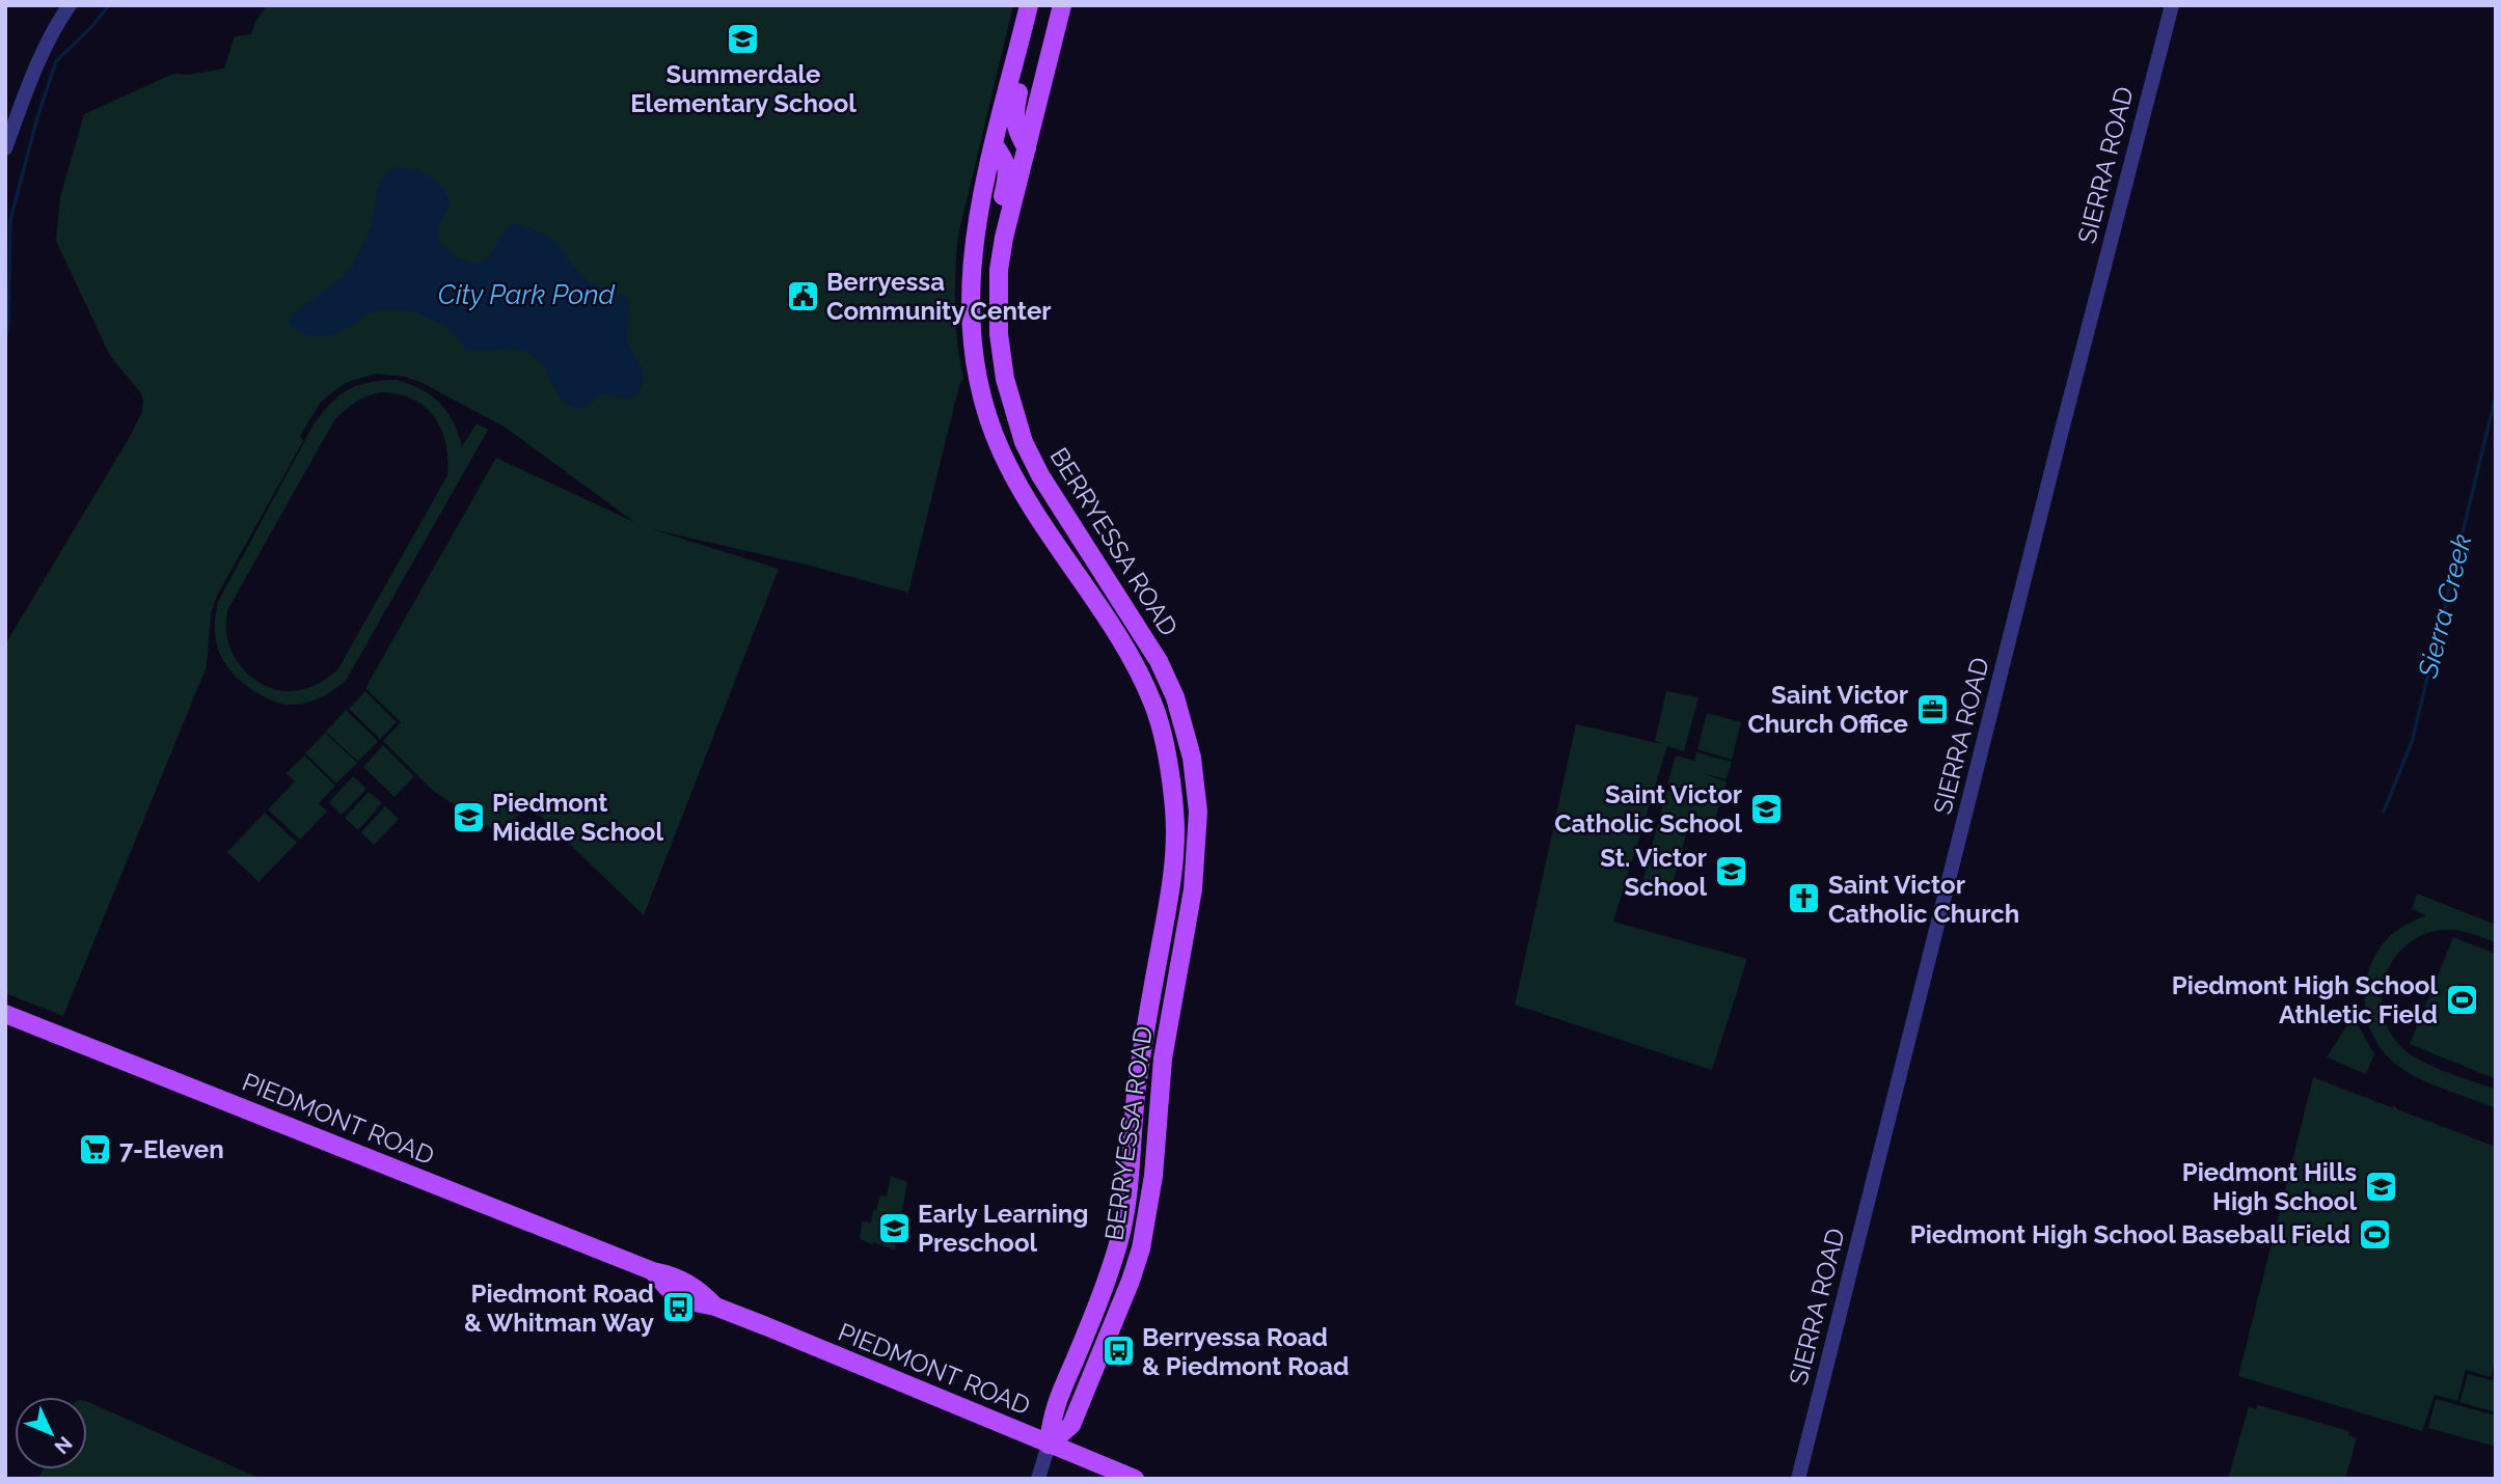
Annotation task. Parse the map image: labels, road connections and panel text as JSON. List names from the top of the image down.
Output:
{
  "streets": {
    "main road": ["BERRYESSA ROAD", "PIEDMONT ROAD"],
    "street": ["SIERRA ROAD"]
  },
  "crossings": [
    ["BERRYESSA ROAD", "PIEDMONT ROAD"]
  ],
  "water": ["City Park Pond", "Sierra Creek"],
  "places": {
    "school or university": [
      "Summerdale Elementary School",
      "Saint Victor Catholic School",
      "Piedmont Middle School",
      "St. Victor School",
      "Piedmont Hills High School",
      "Early Learning Preschool"
    ],
    "public building": ["Berryessa Community Center"],
    "office": ["Saint Victor Church Office"],
    "church": ["Saint Victor Catholic Church"],
    "sports": ["Piedmont High School Athletic Field", "Piedmont High School Baseball Field"],
    "supermarket": ["7-Eleven"],
    "bus stop": ["Piedmont Road & Whitman Way", "Berryessa Road & Piedmont Road"]
  },
  "north": "bottom right"
}
